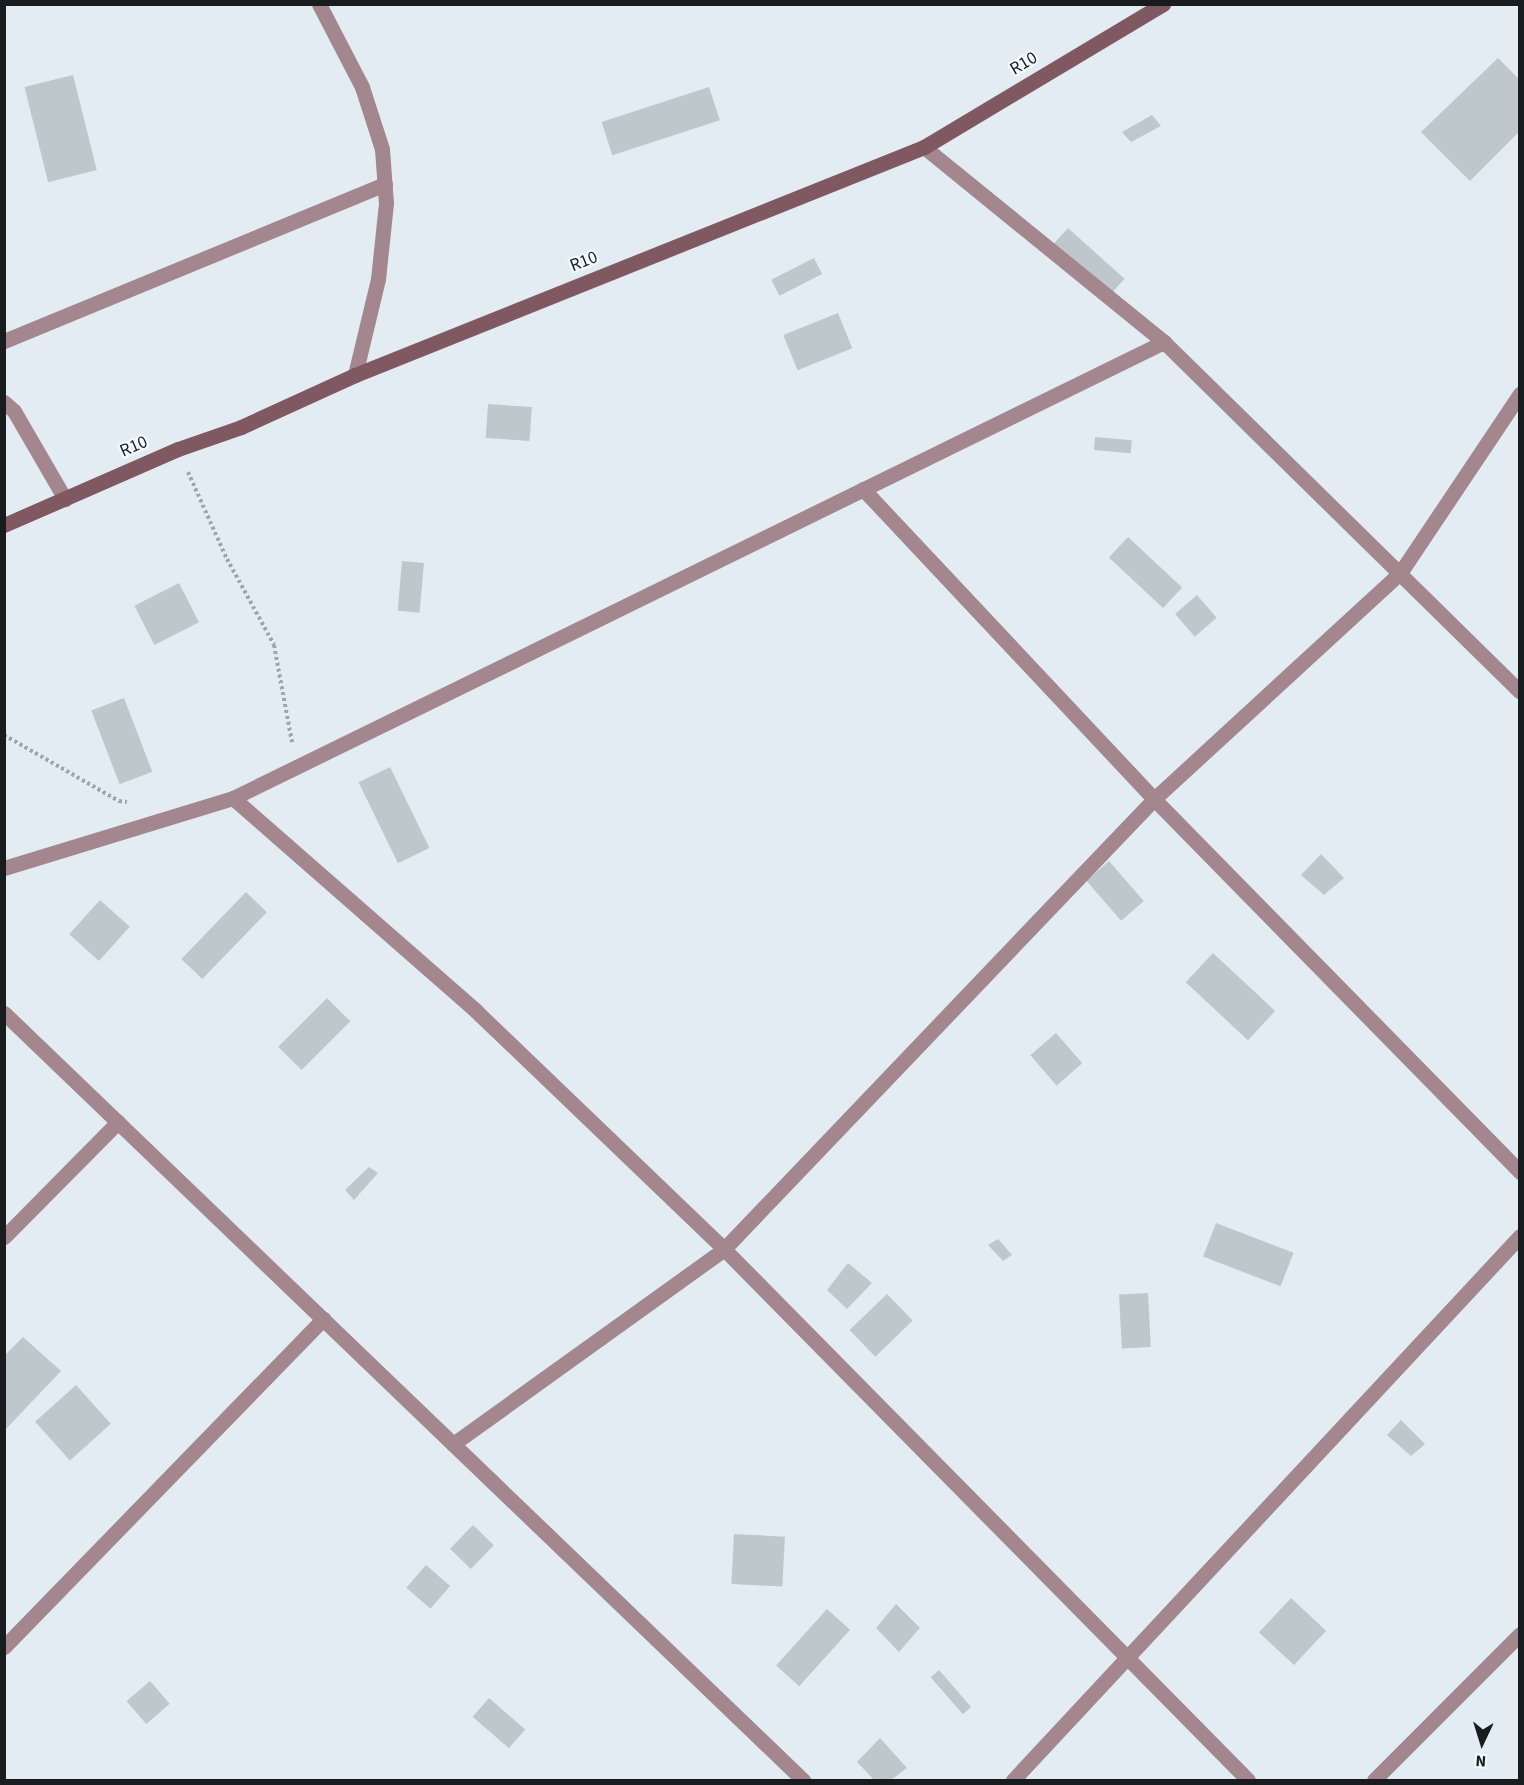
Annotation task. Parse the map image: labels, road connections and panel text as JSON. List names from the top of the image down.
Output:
{
  "streets": {
    "main road": ["R10"]
  },
  "north": "bottom"
}
